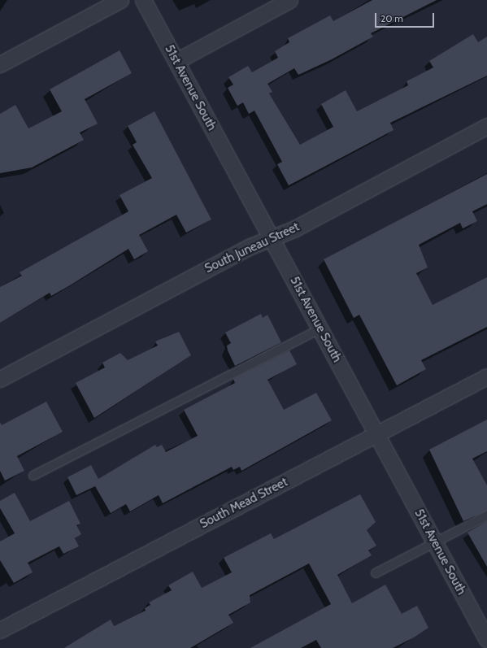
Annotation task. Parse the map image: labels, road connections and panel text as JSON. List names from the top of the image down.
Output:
{
  "streets": {
    "street": ["51st Avenue South", "South Juneau Street", "South Mead Street"]
  },
  "crossings": [
    ["51st Avenue South", "South Juneau Street"],
    ["51st Avenue South", "South Mead Street"]
  ],
  "scale_bar": "20 m"
}
